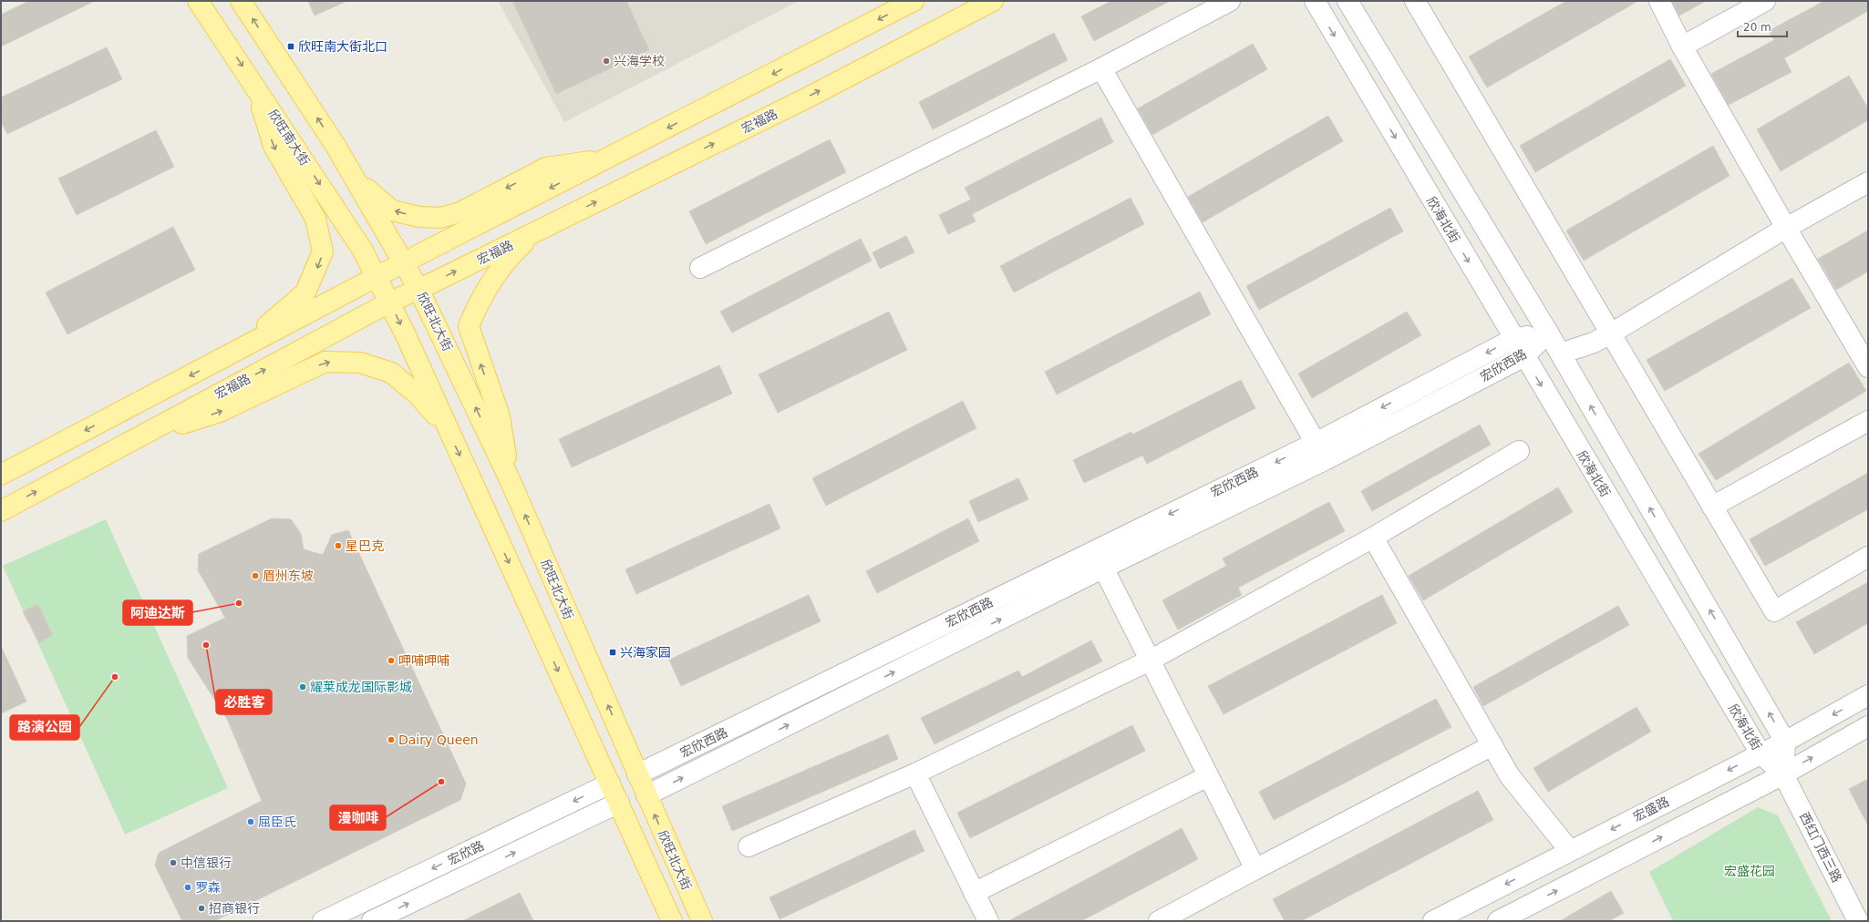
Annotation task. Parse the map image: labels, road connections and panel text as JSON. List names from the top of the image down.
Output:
{
  "streets": {
    "main road": ["宏福路", "欣旺南大街", "欣旺北大街"],
    "street": [
      "欣海北街",
      "宏欣西路",
      "宏盛路",
      "西红门西三路",
      "宏欣路"
    ]
  },
  "crossings": [
    ["宏福路", "欣旺北大街"],
    ["欣海北街", "宏欣西路"],
    ["欣海北街", "宏盛路"],
    ["欣海北街", "西红门西三路"],
    ["欣旺北大街", "宏欣西路"]
  ],
  "parks": ["宏盛花园"],
  "places": {
    "transit": ["欣旺南大街北口", "兴海家园"],
    "other": [
      "兴海学校",
      "星巴克",
      "眉州东坡",
      "阿迪达斯",
      "必胜客",
      "呷哺呷哺",
      "路演公园",
      "耀莱成龙国际影城",
      "Dairy Queen",
      "漫咖啡",
      "屈臣氏",
      "中信银行",
      "罗森",
      "招商银行"
    ]
  },
  "scale_bar": "20 m"
}
